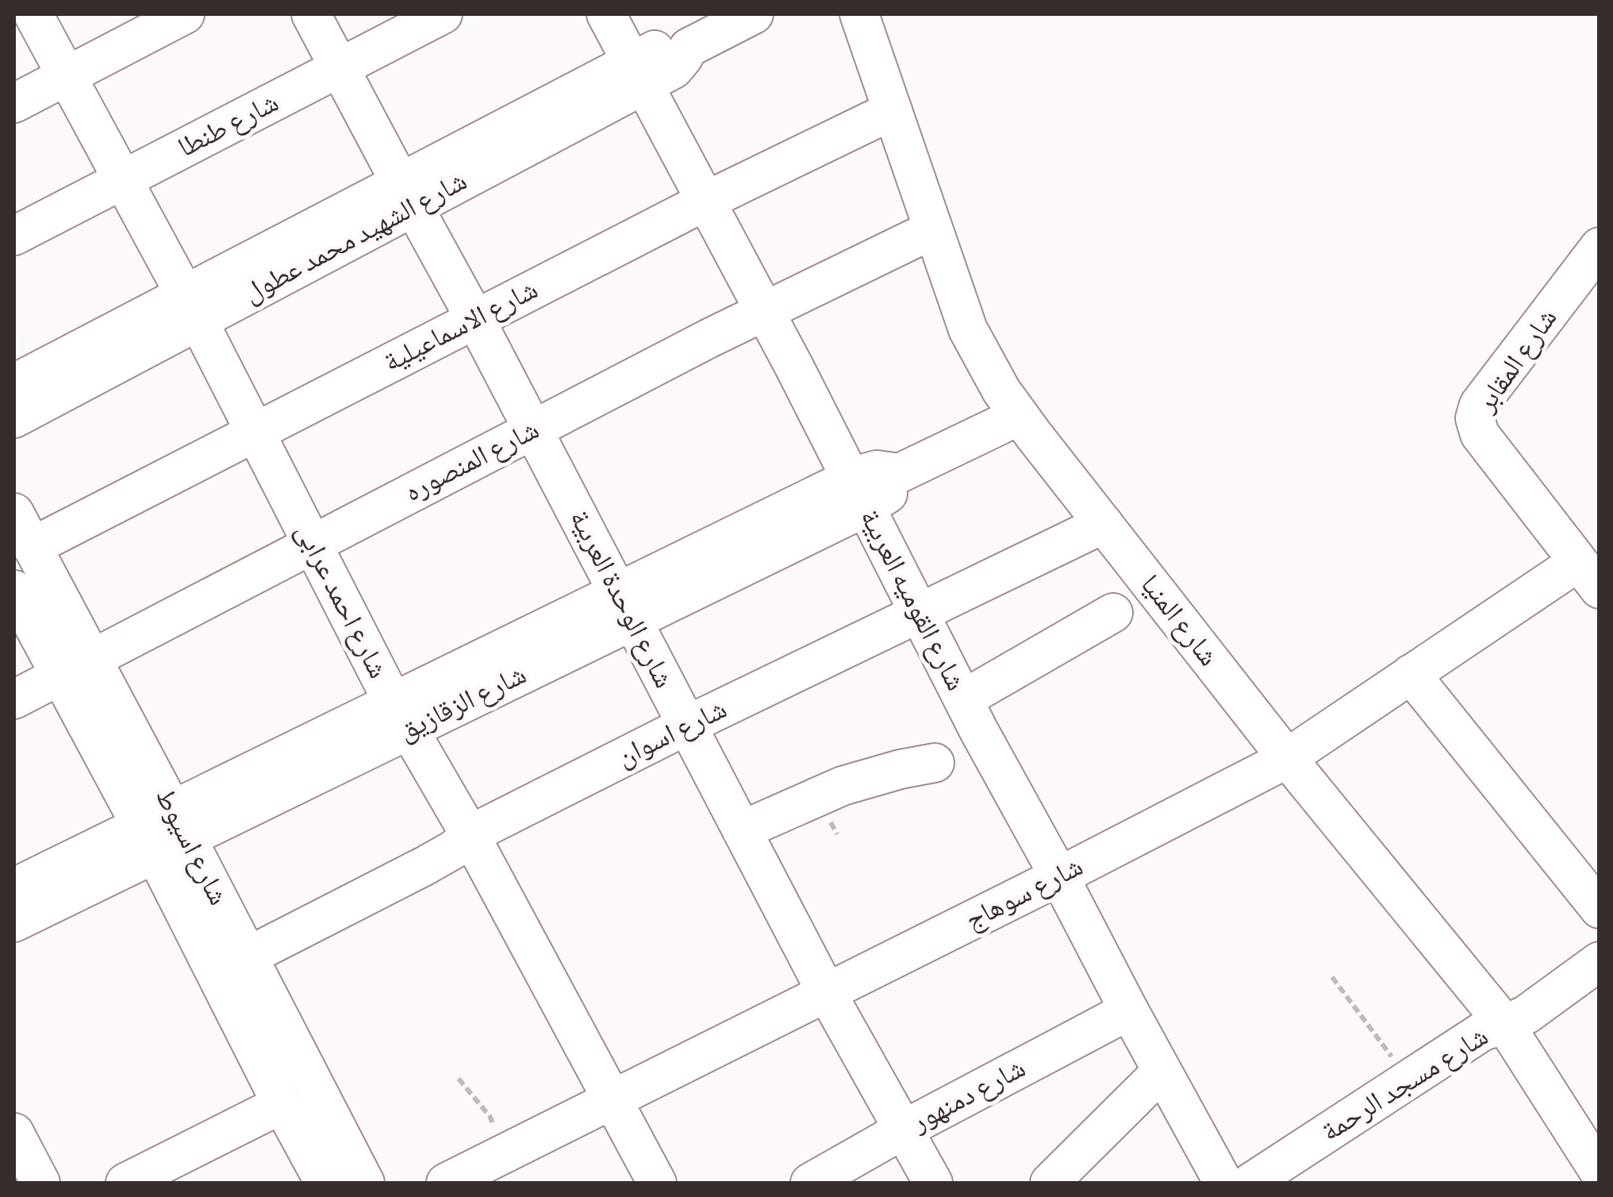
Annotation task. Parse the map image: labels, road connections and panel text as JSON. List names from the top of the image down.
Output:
{
  "streets": {
    "street": [
      "شارع طنطا",
      "شارع الشهيد محمد عطول",
      "شارع الاسماعيلية",
      "شارع المقابر",
      "شارع المنصوره",
      "شارع الوحدة العربية",
      "شارع القوميه العربية",
      "شارع احمد عرابى",
      "شارع المنيا",
      "شارع الزقازيق",
      "شارع اسوان",
      "شارع اسيوط",
      "شارع سوهاج",
      "شارع مسجد الرحمة",
      "شارع دمنهور"
    ]
  },
  "crossings": [
    ["شارع طنطا", "شارع الوحدة العربية"],
    ["شارع طنطا", "شارع احمد عرابى"],
    ["شارع الشهيد محمد عطول", "شارع الوحدة العربية"],
    ["شارع الشهيد محمد عطول", "شارع القوميه العربية"],
    ["شارع الشهيد محمد عطول", "شارع احمد عرابى"],
    ["شارع الاسماعيلية", "شارع الوحدة العربية"],
    ["شارع الاسماعيلية", "شارع القوميه العربية"],
    ["شارع الاسماعيلية", "شارع احمد عرابى"],
    ["شارع الاسماعيلية", "شارع المنيا"],
    ["شارع الاسماعيلية", "شارع اسيوط"],
    ["شارع المقابر", "شارع سوهاج"],
    ["شارع المنصوره", "شارع الوحدة العربية"],
    ["شارع المنصوره", "شارع القوميه العربية"],
    ["شارع المنصوره", "شارع احمد عرابى"],
    ["شارع المنصوره", "شارع المنيا"],
    ["شارع المنصوره", "شارع اسيوط"],
    ["شارع الوحدة العربية", "شارع الزقازيق"],
    ["شارع الوحدة العربية", "شارع اسوان"],
    ["شارع الوحدة العربية", "شارع سوهاج"],
    ["شارع الوحدة العربية", "شارع دمنهور"],
    ["شارع القوميه العربية", "شارع الزقازيق"],
    ["شارع القوميه العربية", "شارع اسوان"],
    ["شارع القوميه العربية", "شارع سوهاج"],
    ["شارع القوميه العربية", "شارع دمنهور"],
    ["شارع احمد عرابى", "شارع الزقازيق"],
    ["شارع احمد عرابى", "شارع اسوان"],
    ["شارع احمد عرابى", "شارع سوهاج"],
    ["شارع المنيا", "شارع الزقازيق"],
    ["شارع المنيا", "شارع اسوان"],
    ["شارع المنيا", "شارع سوهاج"],
    ["شارع المنيا", "شارع مسجد الرحمة"],
    ["شارع الزقازيق", "شارع اسيوط"],
    ["شارع اسوان", "شارع اسيوط"]
  ]
}
